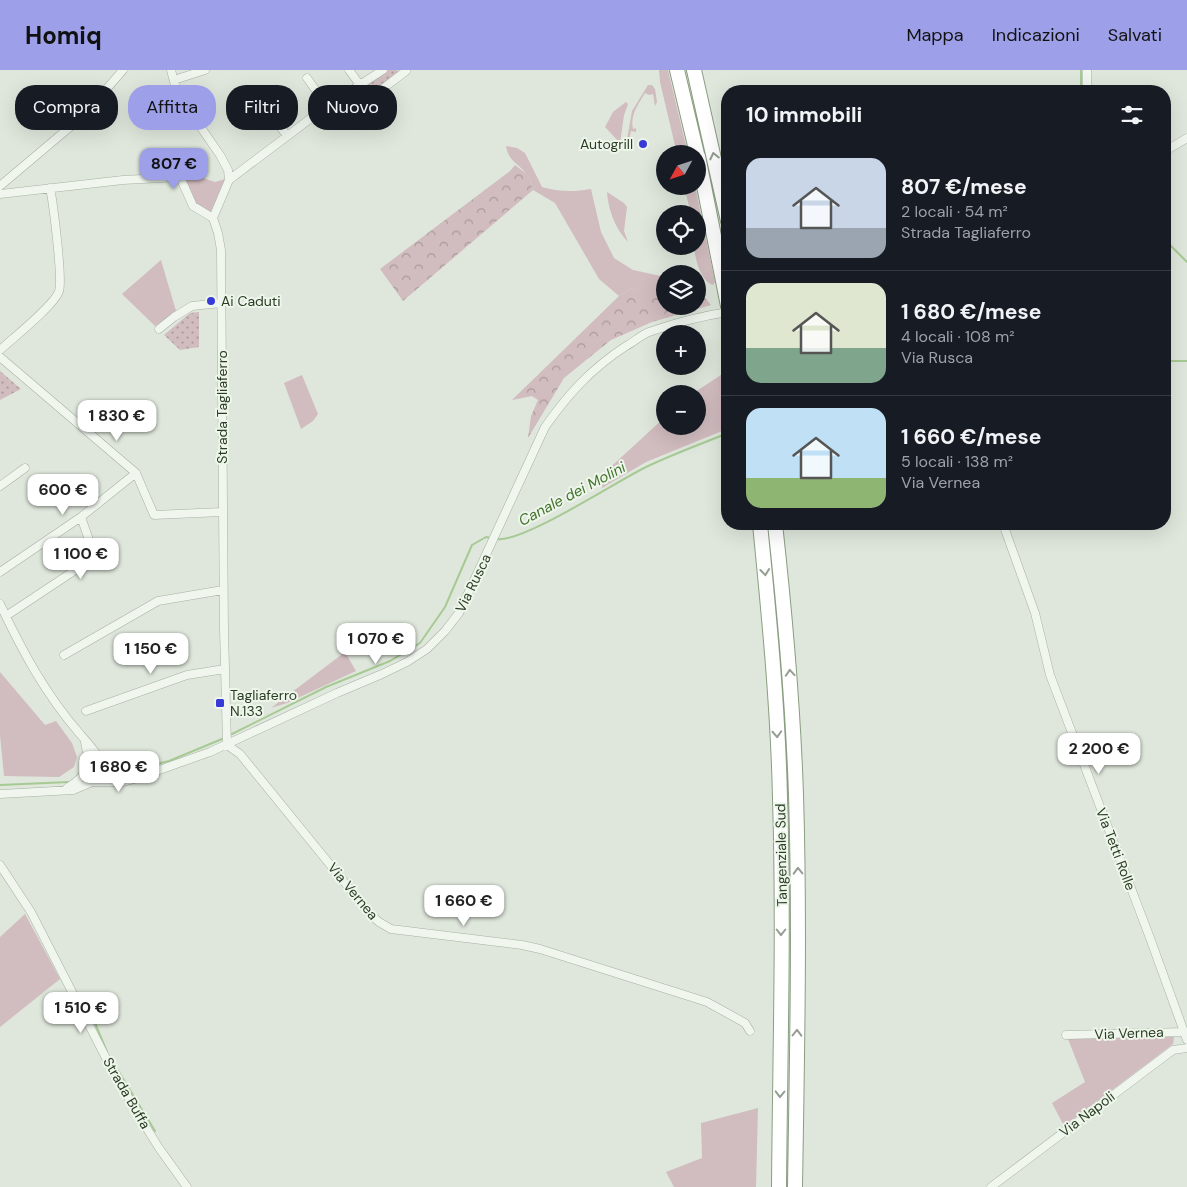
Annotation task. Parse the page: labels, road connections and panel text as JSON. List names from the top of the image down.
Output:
{
  "streets": {
    "highway": ["Tangenziale Sud"],
    "street": [
      "Strada Tagliaferro",
      "Via Rusca",
      "Via Tetti Rolle",
      "Via Vernea",
      "Strada Buffa",
      "Via Napoli"
    ]
  },
  "crossings": [
    ["Strada Tagliaferro", "Via Rusca"],
    ["Strada Tagliaferro", "Via Vernea"],
    ["Via Rusca", "Via Vernea"],
    ["Via Tetti Rolle", "Via Vernea"]
  ],
  "water": ["Canale dei Molini"],
  "places": {
    "other": ["Autogrill", "Ai Caduti"],
    "transit": ["Tagliaferro N.133"]
  },
  "north": "bottom left",
  "page": {
    "header": "Homiq",
    "nav": ["Mappa", "Indicazioni", "Salvati"],
    "chip": [
      "Compra",
      "Affitta",
      "Filtri",
      "Nuovo"
    ],
    "heading": "10 immobili",
    "map_buttons": ["+", "−"],
    "list": [
      {
        "name": "807 €/mese",
        "note": "2 locali · 54 m² · Strada Tagliaferro"
      },
      {
        "name": "1 680 €/mese",
        "note": "4 locali · 108 m² · Via Rusca"
      },
      {
        "name": "1 660 €/mese",
        "note": "5 locali · 138 m² · Via Vernea"
      }
    ],
    "price": [
      "807 €",
      "1 830 €",
      "600 €",
      "1 100 €",
      "1 070 €",
      "1 150 €",
      "2 200 €",
      "1 680 €",
      "1 660 €",
      "1 510 €"
    ]
  }
}
